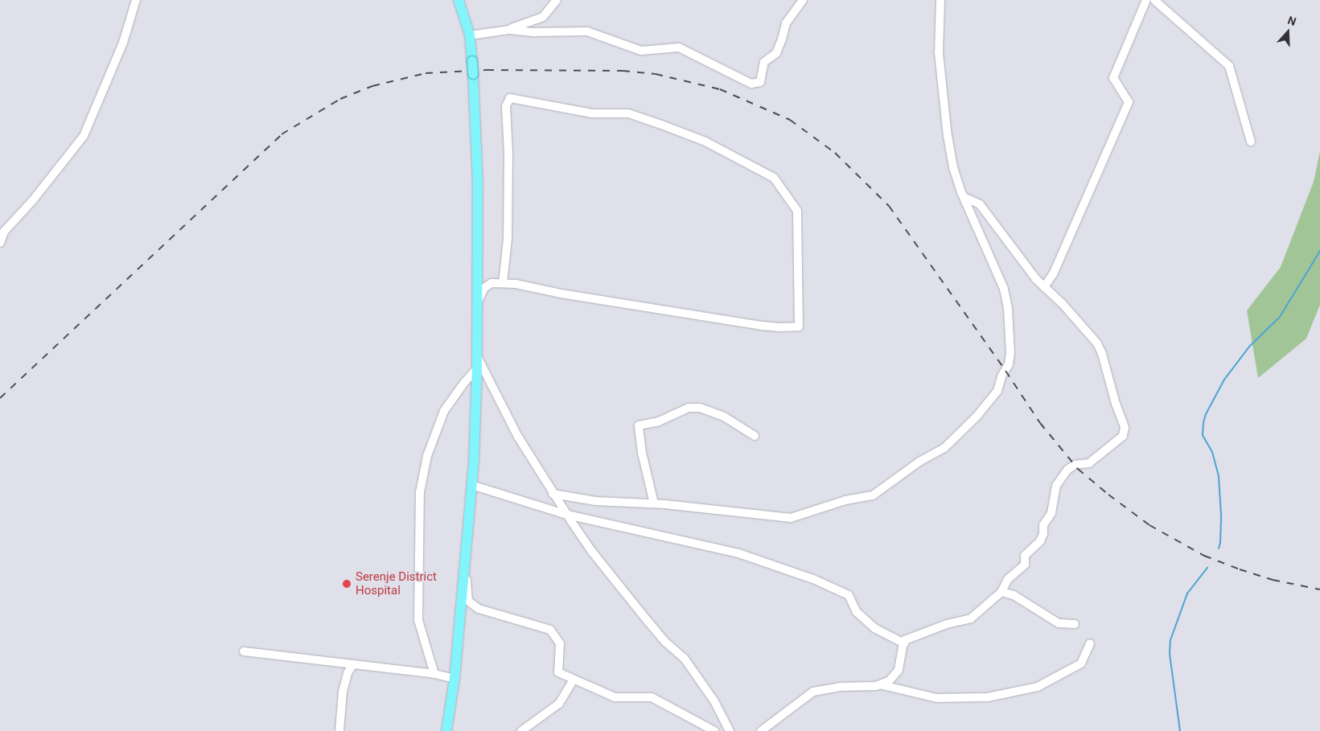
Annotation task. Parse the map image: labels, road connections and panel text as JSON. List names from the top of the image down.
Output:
{
  "places": ["Serenje District Hospital"],
  "north": "top"
}
